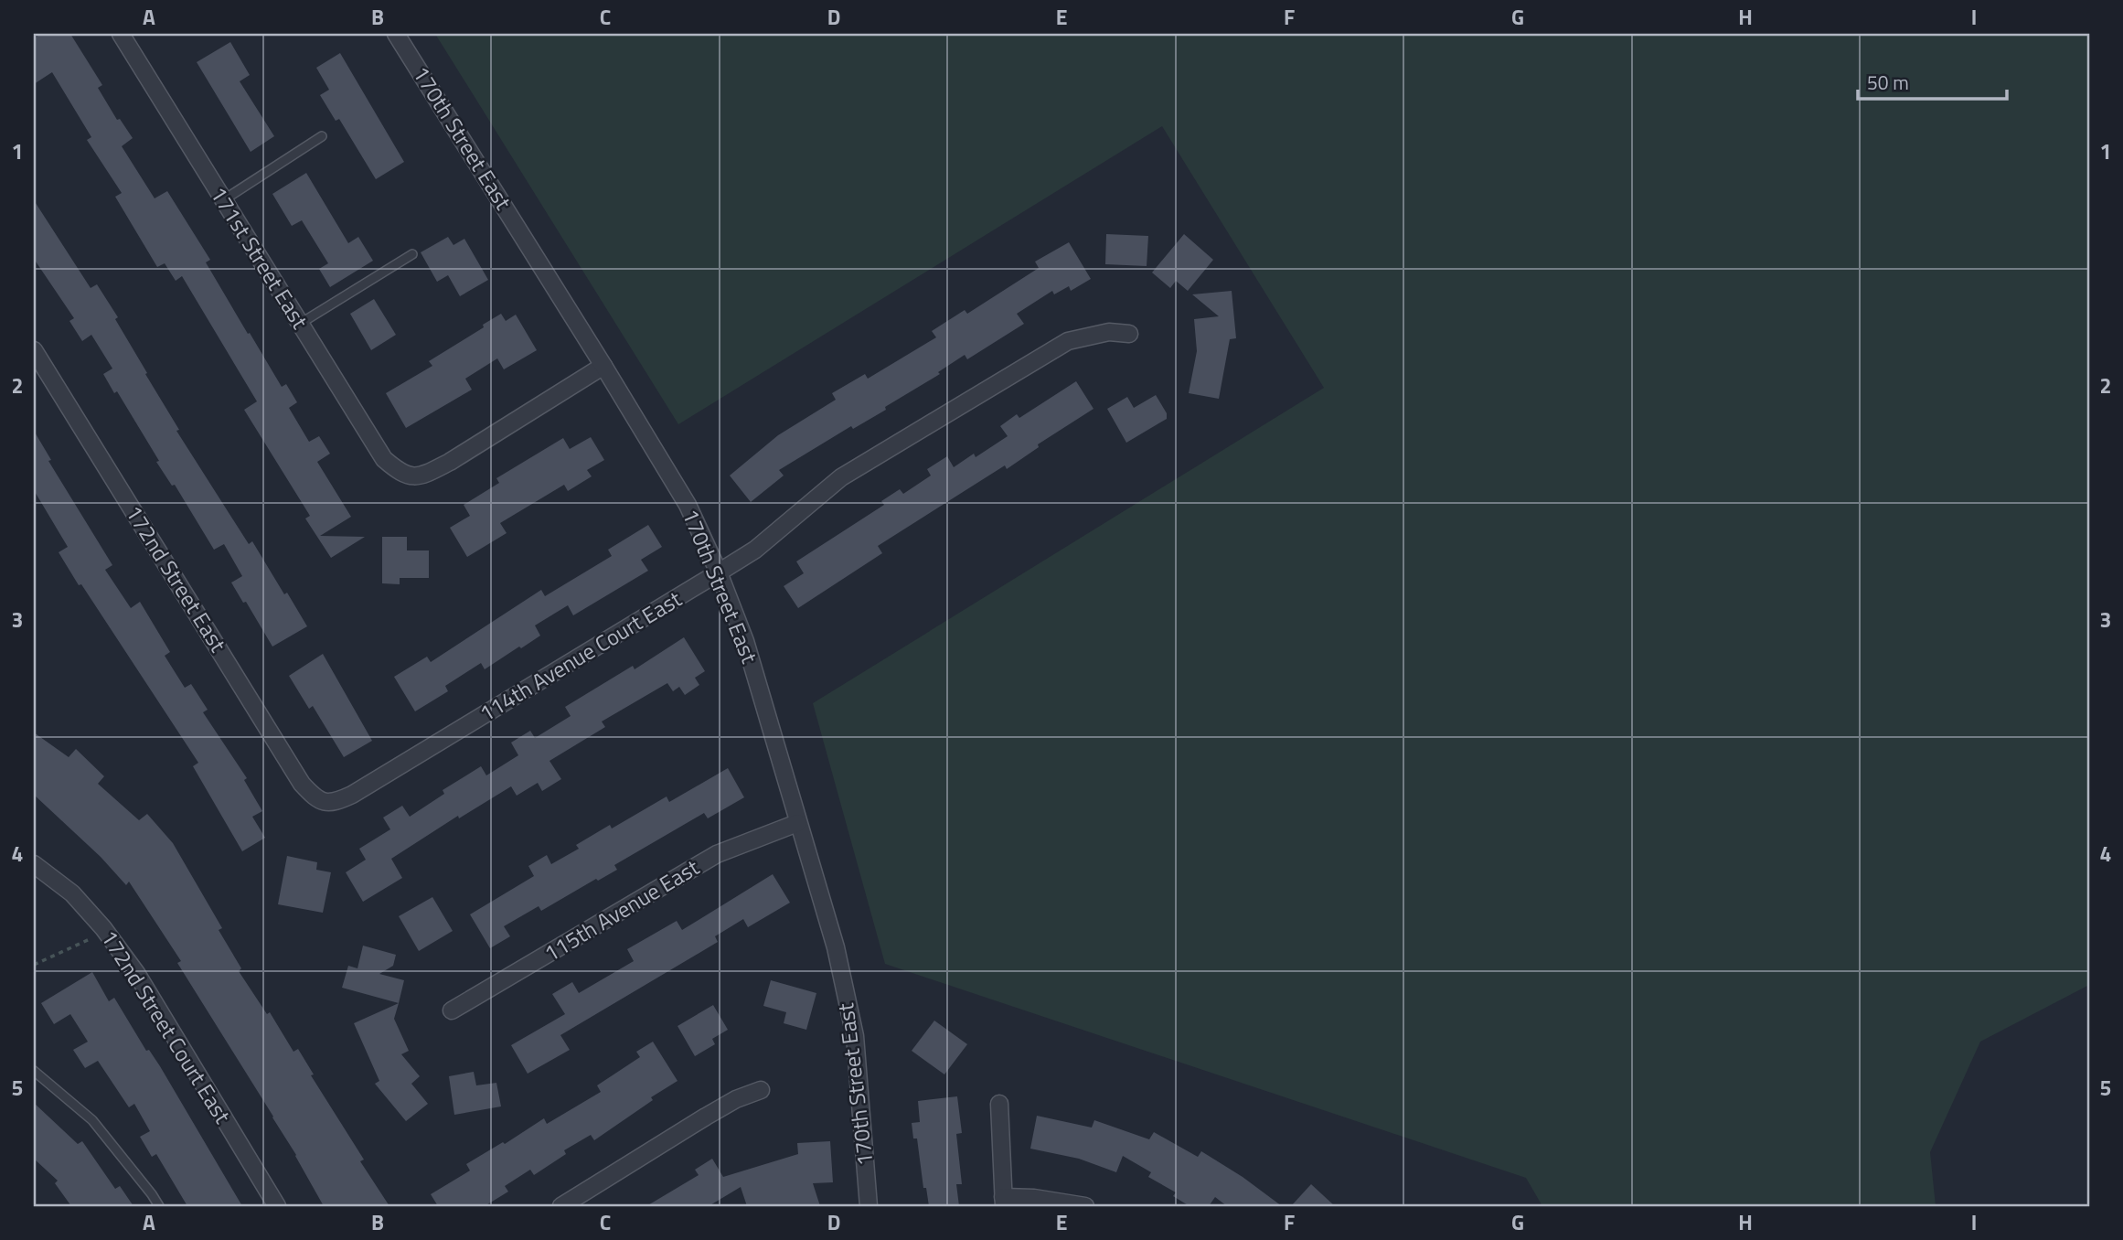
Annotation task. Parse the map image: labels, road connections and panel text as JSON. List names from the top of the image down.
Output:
{
  "streets": {
    "street": [
      "170th Street East",
      "171st Street East",
      "172nd Street East",
      "114th Avenue Court East",
      "115th Avenue East",
      "172nd Street Court East"
    ]
  },
  "crossings": [
    ["170th Street East", "171st Street East"],
    ["170th Street East", "114th Avenue Court East"],
    ["170th Street East", "115th Avenue East"],
    ["172nd Street East", "114th Avenue Court East"]
  ],
  "scale_bar": "50 m",
  "grid": {
    "columns": [
      "A",
      "B",
      "C",
      "D",
      "E",
      "F",
      "G",
      "H",
      "I"
    ],
    "rows": [
      "1",
      "2",
      "3",
      "4",
      "5"
    ]
  }
}
